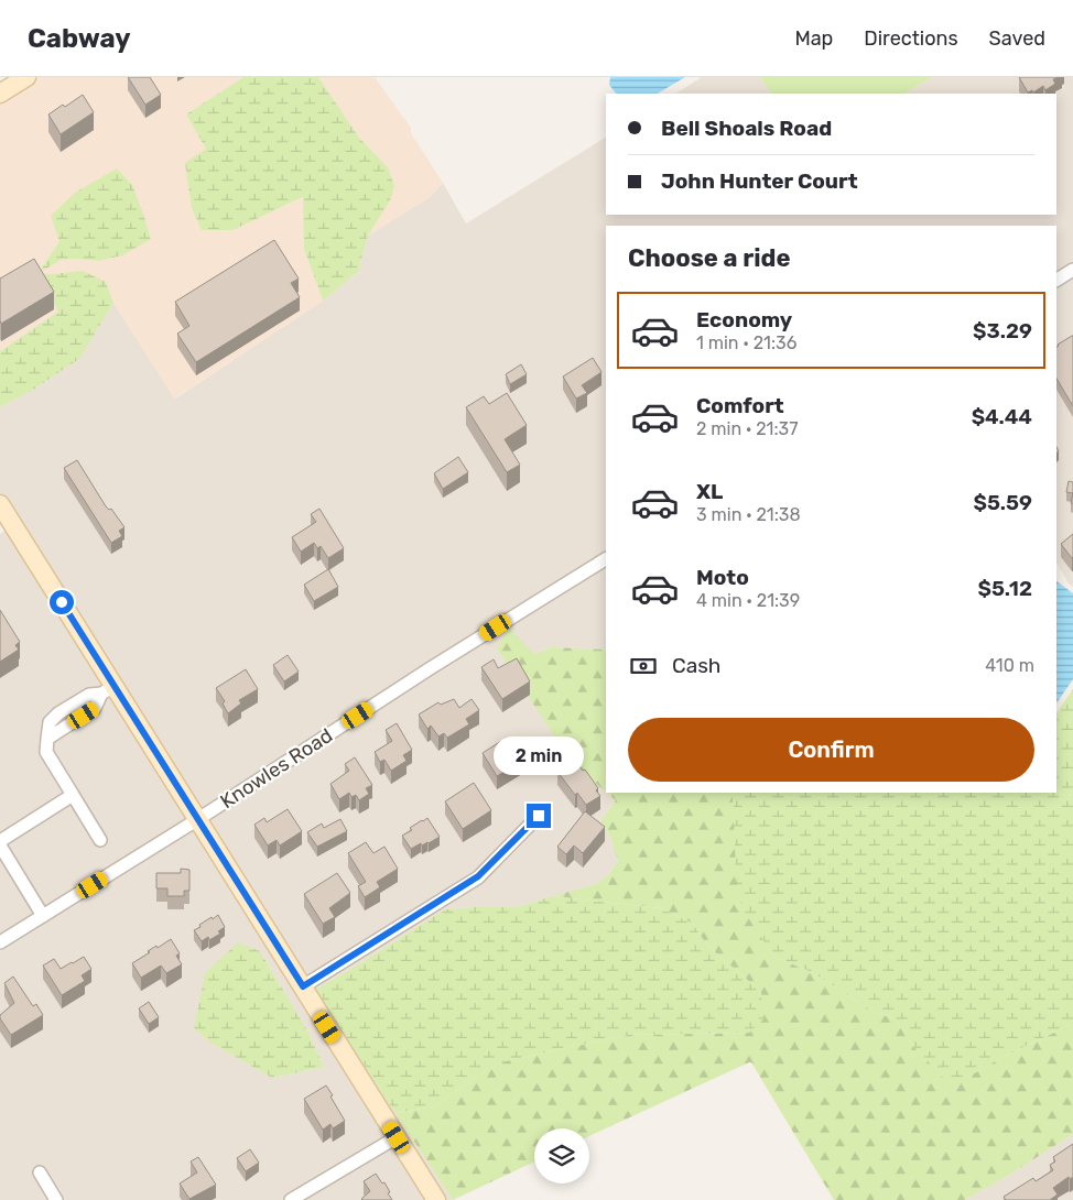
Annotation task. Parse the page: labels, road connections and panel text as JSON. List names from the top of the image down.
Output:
{
  "streets": {
    "street": ["Knowles Road"]
  },
  "page": {
    "header": "Cabway",
    "nav": ["Map", "Directions", "Saved"],
    "banner": ["Bell Shoals Road", "John Hunter Court"],
    "heading": "Choose a ride",
    "list": [
      {
        "name": "Economy",
        "note": "1 min · 21:36",
        "value": "$3.29"
      },
      {
        "name": "Comfort",
        "note": "2 min · 21:37",
        "value": "$4.44"
      },
      {
        "name": "XL",
        "note": "3 min · 21:38",
        "value": "$5.59"
      },
      {
        "name": "Moto",
        "note": "4 min · 21:39",
        "value": "$5.12"
      }
    ],
    "pay": ["Cash", "410 m"],
    "buttons": "Confirm",
    "bubble": "2 min"
  }
}
